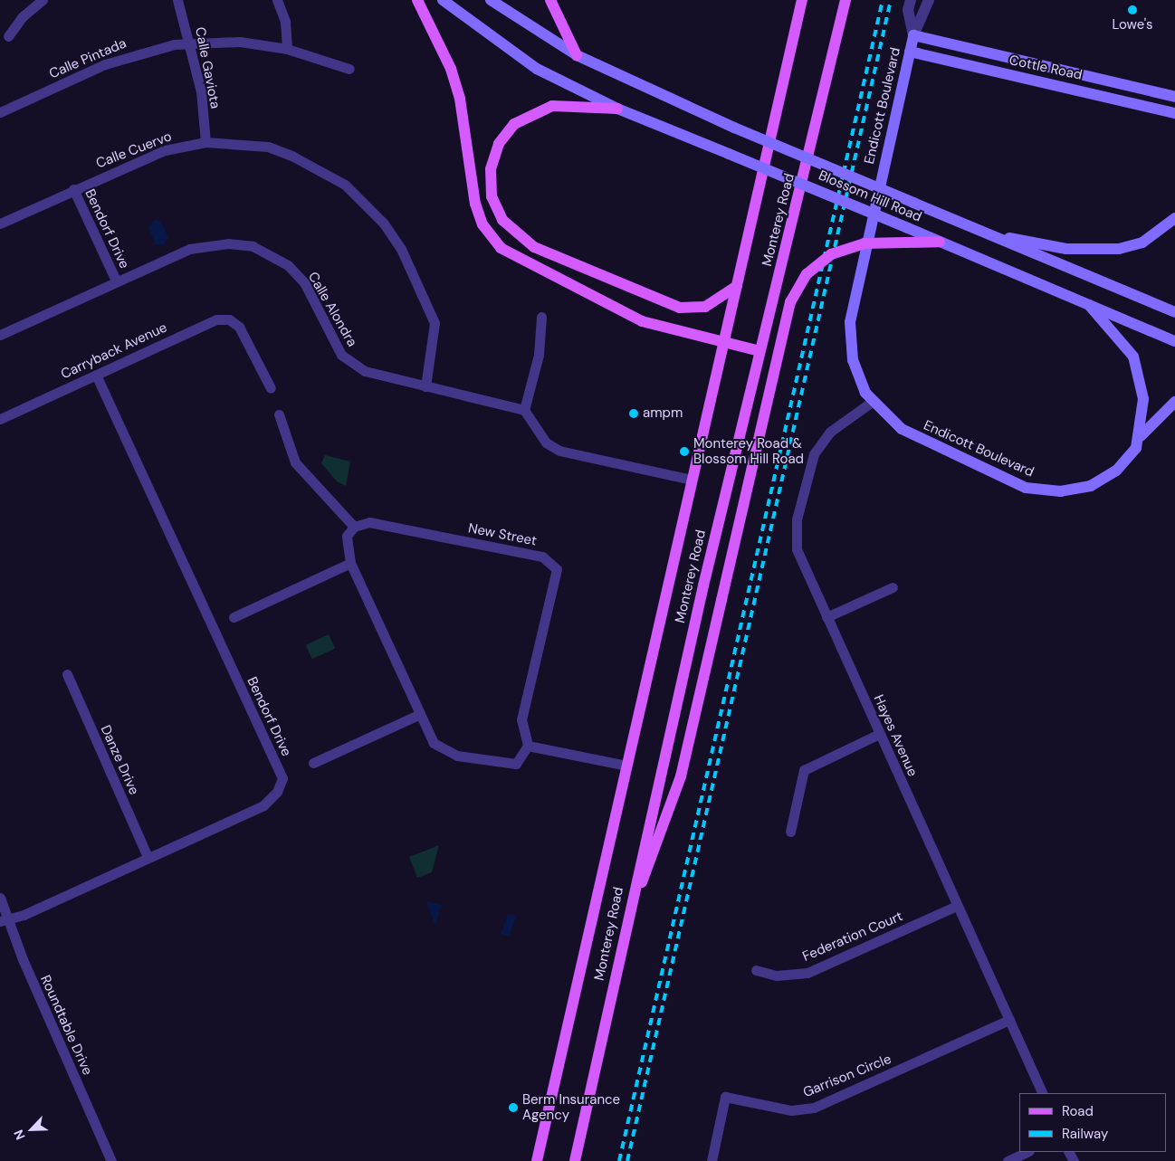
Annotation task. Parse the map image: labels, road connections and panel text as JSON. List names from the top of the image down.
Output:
{
  "streets": {
    "main road": [
      "Cottle Road",
      "Endicott Boulevard",
      "Blossom Hill Road",
      "Monterey Road"
    ],
    "street": [
      "Calle Pintada",
      "Calle Gaviota",
      "Calle Cuervo",
      "Bendorf Drive",
      "Calle Alondra",
      "Carryback Avenue",
      "New Street",
      "Hayes Avenue",
      "Danze Drive",
      "Federation Court",
      "Roundtable Drive",
      "Garrison Circle"
    ]
  },
  "crossings": [
    ["Calle Pintada", "Calle Gaviota"],
    ["Calle Gaviota", "Calle Cuervo"],
    ["Cottle Road", "Endicott Boulevard"],
    ["Endicott Boulevard", "Hayes Avenue"],
    ["Calle Cuervo", "Bendorf Drive"],
    ["Calle Cuervo", "Calle Alondra"],
    ["Bendorf Drive", "Calle Alondra"],
    ["Bendorf Drive", "Carryback Avenue"],
    ["Bendorf Drive", "Danze Drive"],
    ["Bendorf Drive", "Roundtable Drive"],
    ["Hayes Avenue", "Federation Court"],
    ["Hayes Avenue", "Garrison Circle"]
  ],
  "places": [
    "Lowe's",
    "ampm",
    "Monterey Road & Blossom Hill Road",
    "Berm Insurance Agency"
  ],
  "legend": ["Road", "Railway"],
  "north": "bottom left"
}
